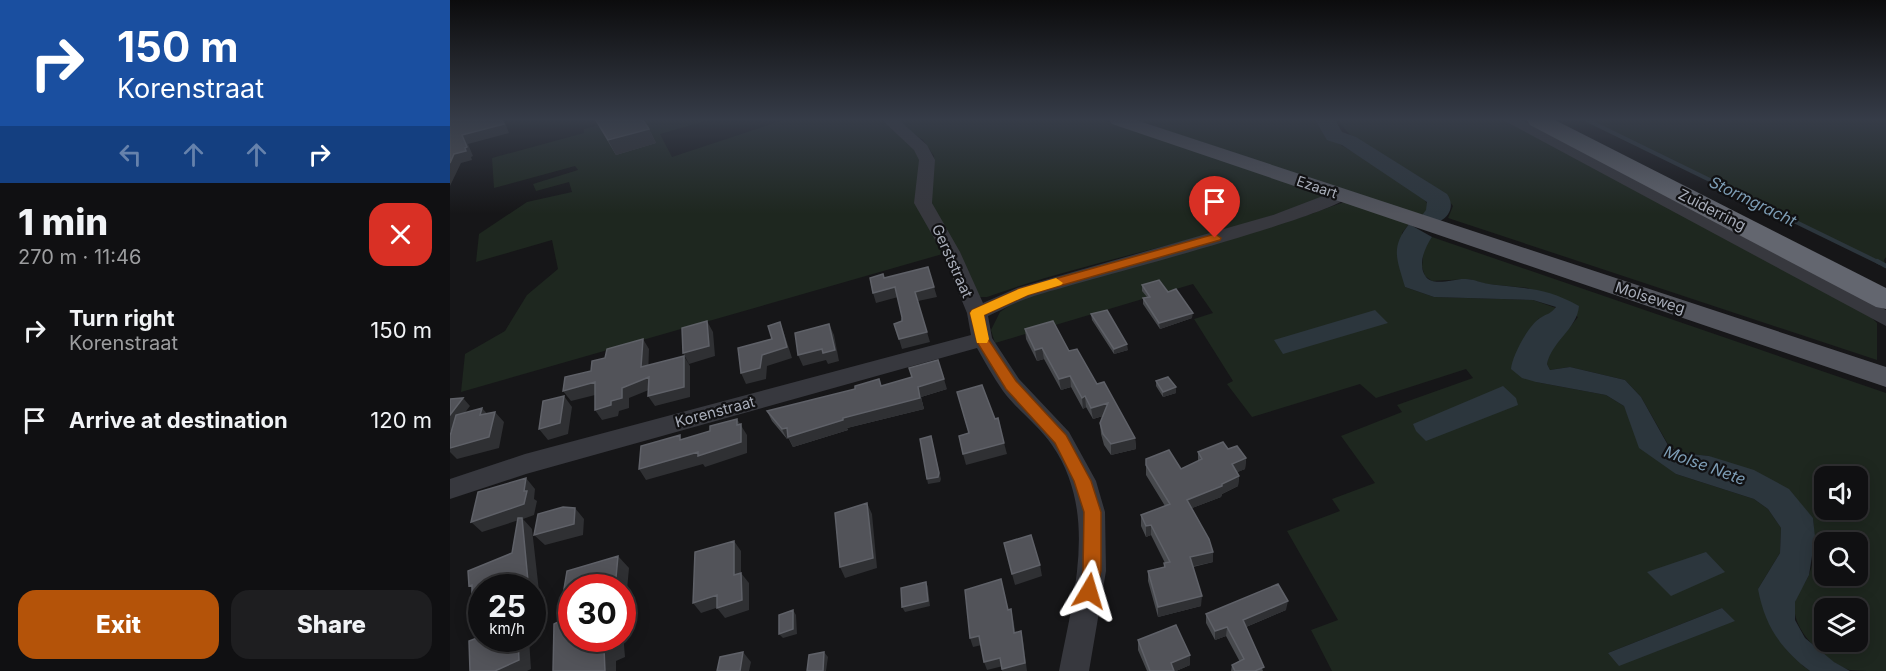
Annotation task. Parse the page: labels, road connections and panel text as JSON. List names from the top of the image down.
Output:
{
  "streets": {
    "highway": ["Zuiderring"],
    "main road": ["Ezaart", "Molseweg"],
    "street": ["Gerststraat", "Korenstraat"]
  },
  "crossings": [
    ["Ezaart", "Molseweg"],
    ["Gerststraat", "Korenstraat"]
  ],
  "water": ["Stormgracht", "Molse Nete"],
  "page": {
    "turn": ["150 m", "Korenstraat"],
    "heading": ["1 min", "270 m · 11:46"],
    "list": [
      {
        "name": "Turn right",
        "note": "Korenstraat",
        "value": "150 m"
      },
      {
        "name": "Arrive at destination",
        "value": "120 m"
      }
    ],
    "speed": "25 km/h",
    "limit": "30",
    "buttons": ["Exit", "Share"]
  }
}
